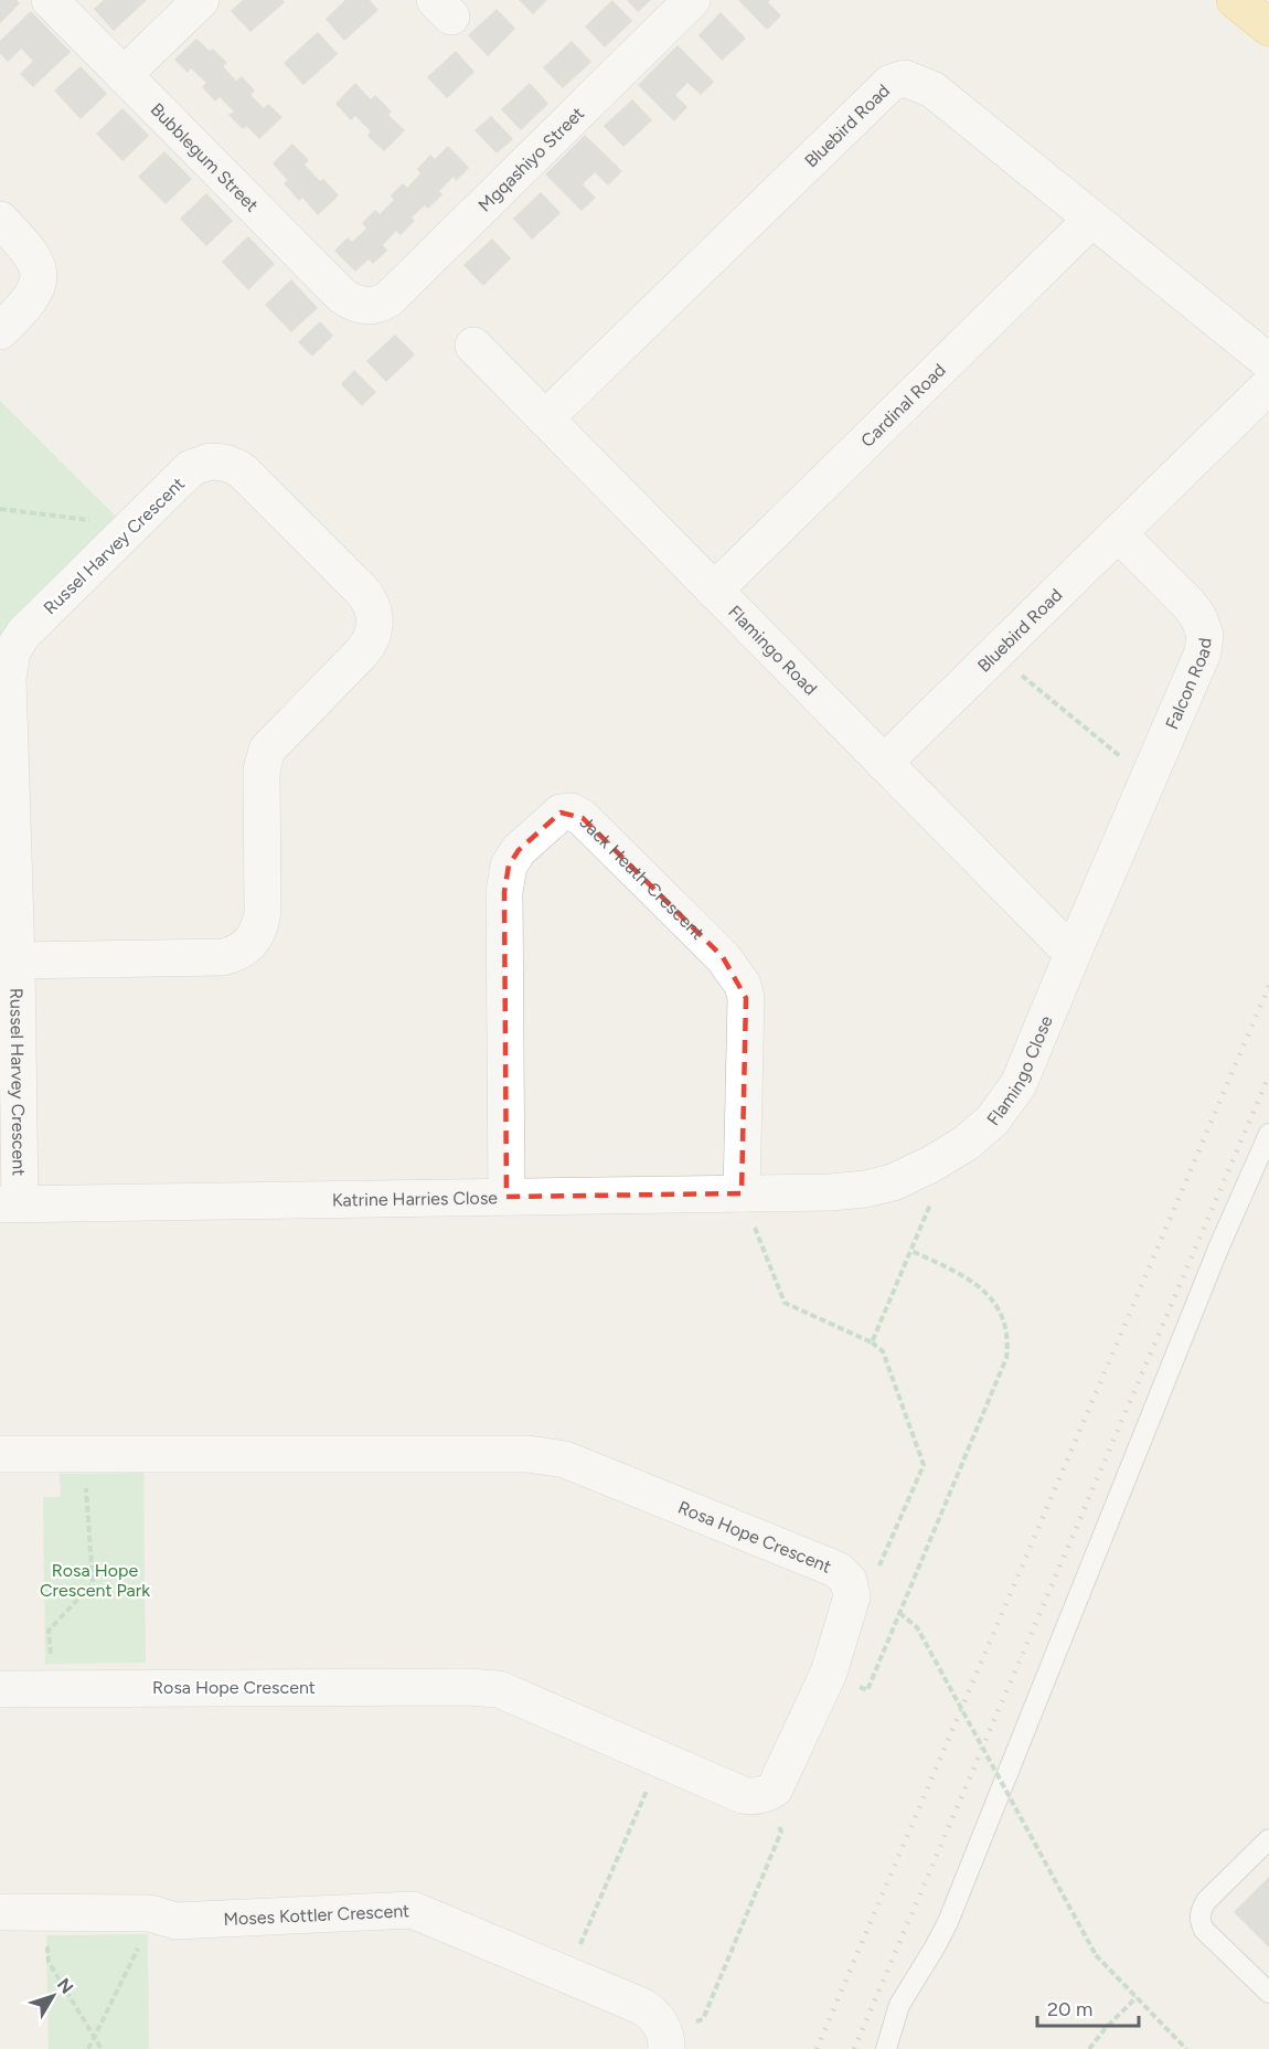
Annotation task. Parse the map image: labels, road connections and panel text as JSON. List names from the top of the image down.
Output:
{
  "streets": {
    "street": [
      "Bluebird Road",
      "Bubblegum Street",
      "Mgqashiyo Street",
      "Cardinal Road",
      "Russel Harvey Crescent",
      "Flamingo Road",
      "Falcon Road",
      "Jack Heath Crescent",
      "Flamingo Close",
      "Katrine Harries Close",
      "Rosa Hope Crescent",
      "Moses Kottler Crescent"
    ]
  },
  "crossings": [
    ["Bluebird Road", "Cardinal Road"],
    ["Bluebird Road", "Flamingo Road"],
    ["Bluebird Road", "Falcon Road"],
    ["Bubblegum Street", "Mgqashiyo Street"],
    ["Cardinal Road", "Flamingo Road"],
    ["Russel Harvey Crescent", "Katrine Harries Close"],
    ["Flamingo Road", "Flamingo Close"],
    ["Falcon Road", "Flamingo Close"],
    ["Jack Heath Crescent", "Katrine Harries Close"],
    ["Flamingo Close", "Katrine Harries Close"]
  ],
  "parks": ["Rosa Hope Crescent Park"],
  "scale_bar": "20 m",
  "north": "top right"
}
